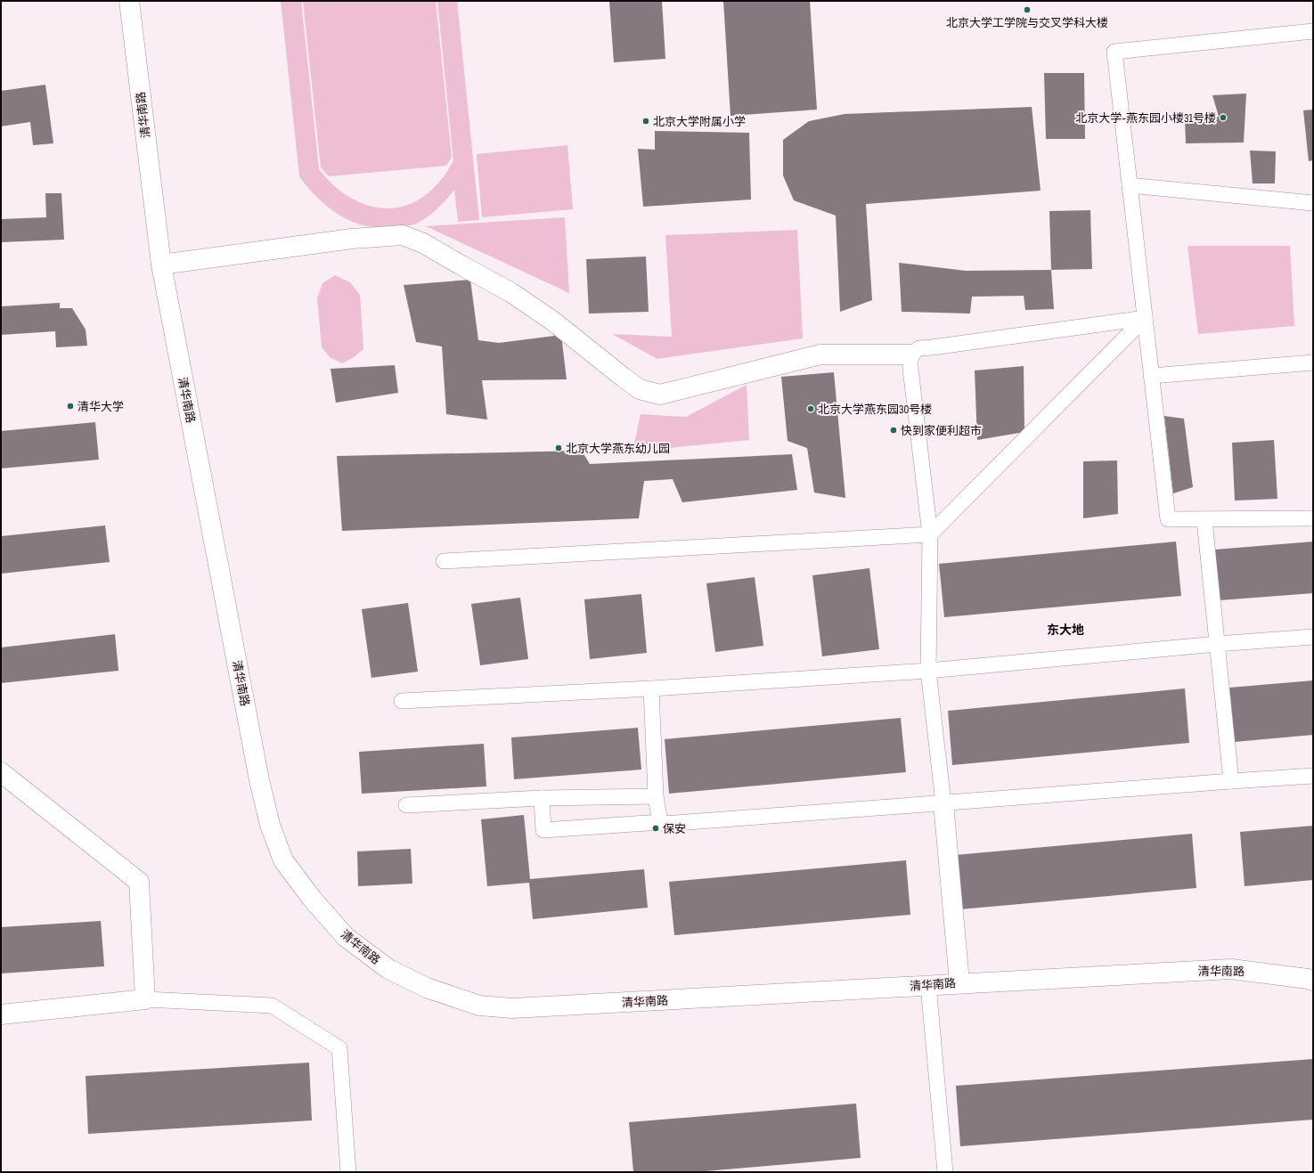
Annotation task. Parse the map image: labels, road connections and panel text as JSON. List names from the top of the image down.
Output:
{
  "streets": {
    "street": ["清华南路"]
  },
  "districts": ["东大地"],
  "places": [
    "北京大学工学院与交叉学科大楼",
    "北京大学-燕东园小楼31号楼",
    "北京大学附属小学",
    "清华大学",
    "北京大学燕东园30号楼",
    "快到家便利超市",
    "北京大学燕东幼儿园",
    "保安"
  ]
}
